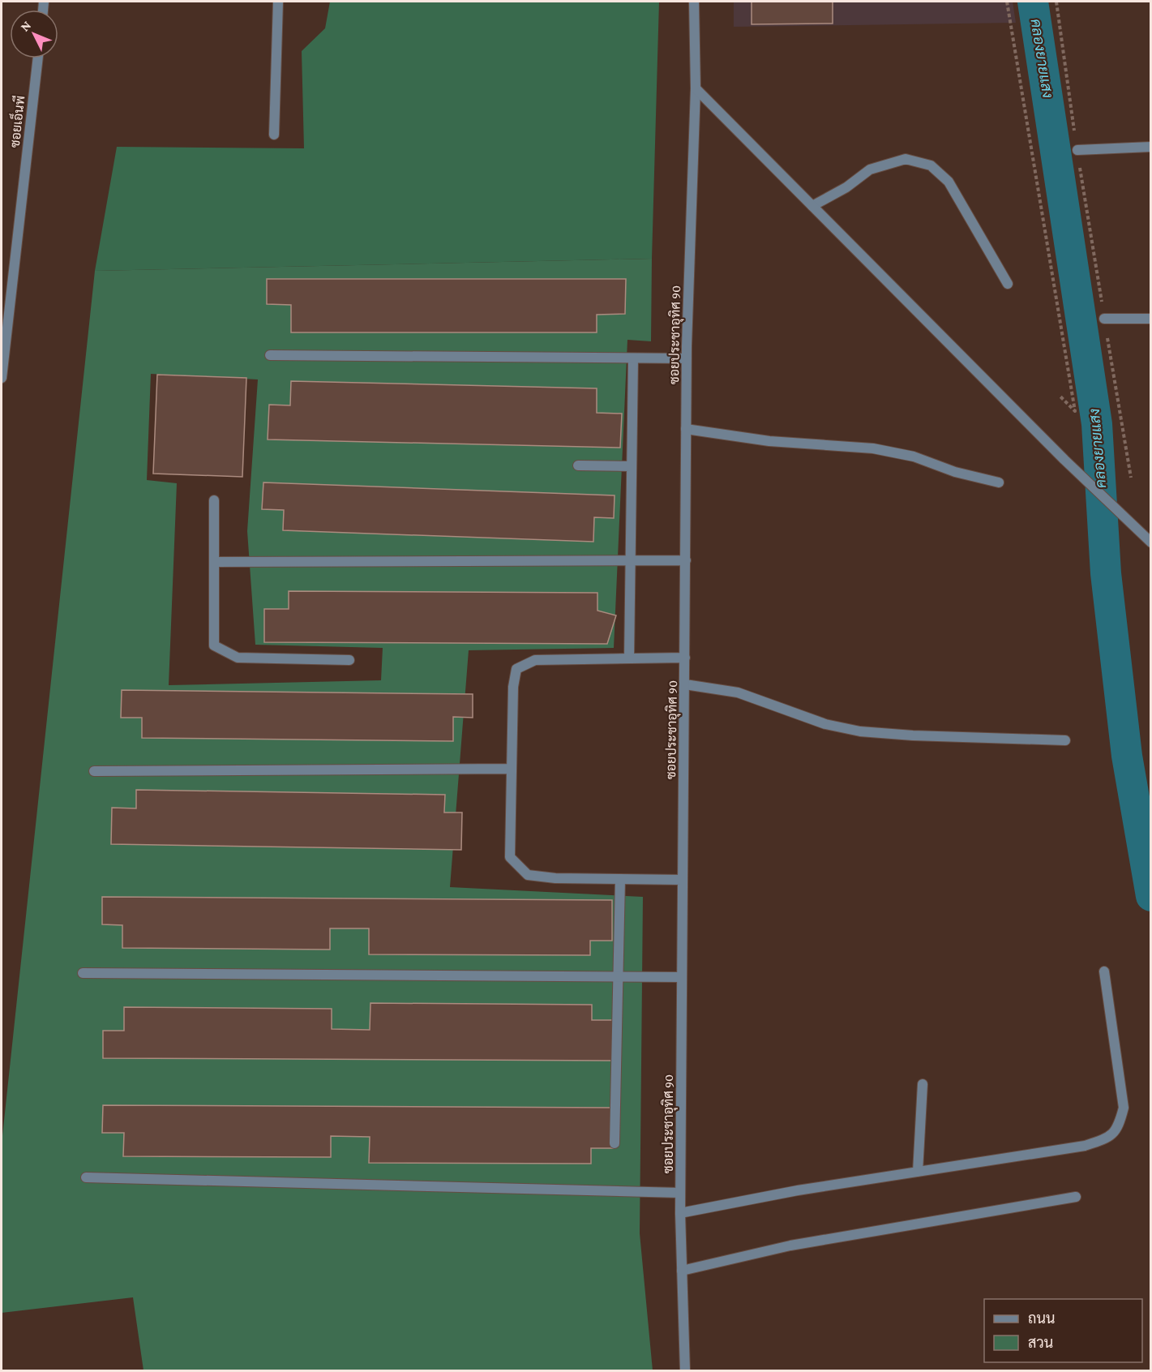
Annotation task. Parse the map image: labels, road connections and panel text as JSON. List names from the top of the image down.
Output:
{
  "streets": {
    "street": ["ซอยเอ็นพี", "ซอยประชาอุทิศ 90"]
  },
  "water": ["คลองยายแสง"],
  "legend": ["ถนน", "สวน"],
  "north": "top left"
}
